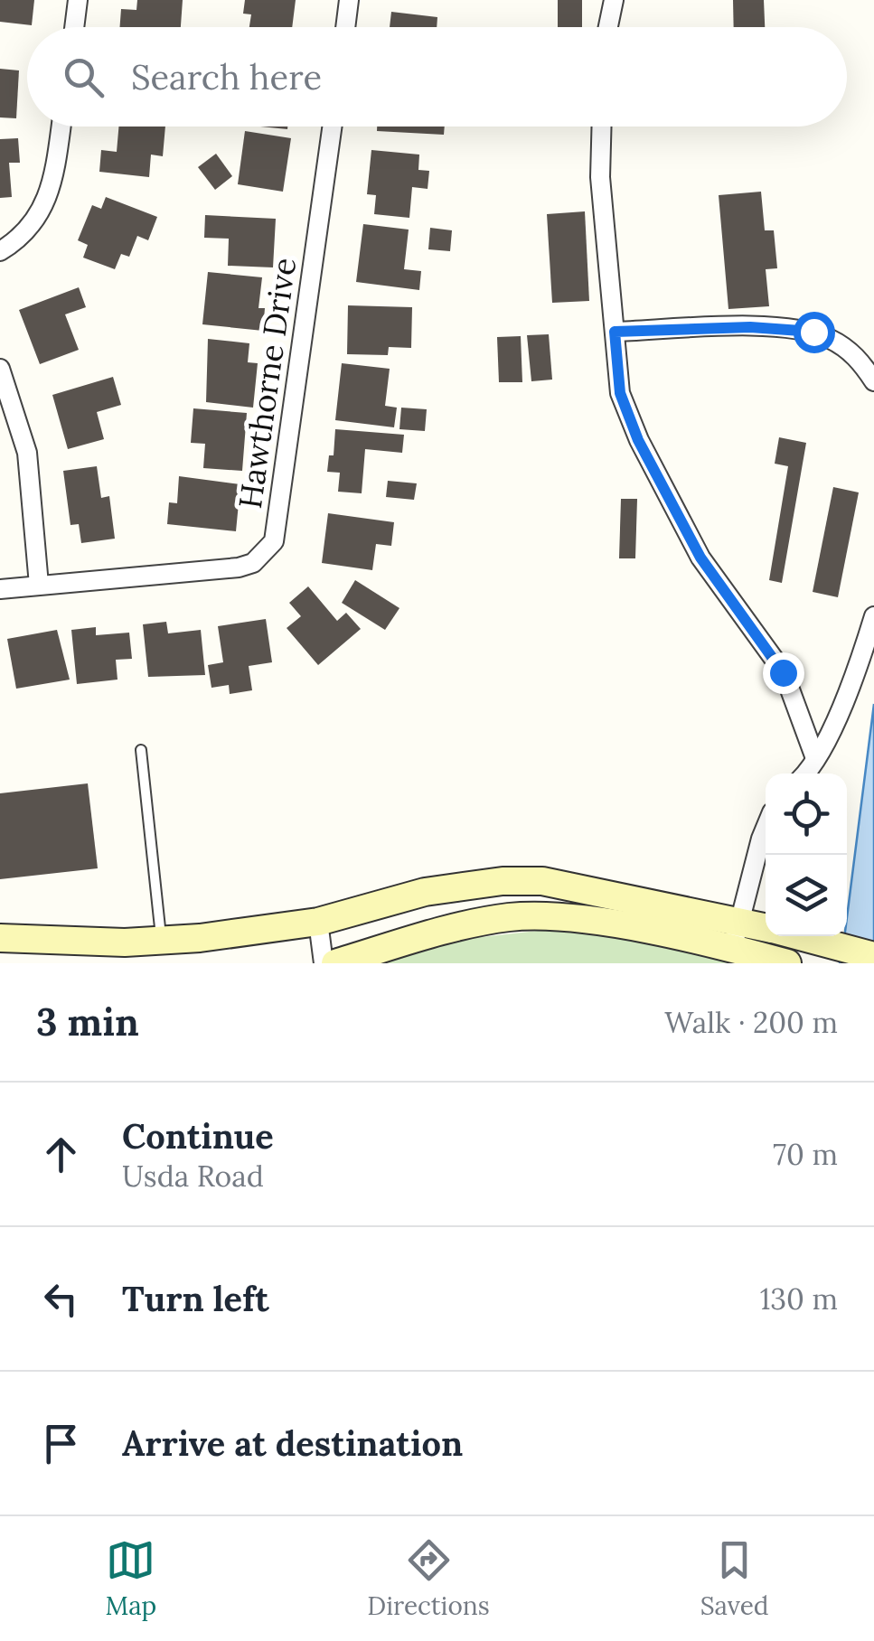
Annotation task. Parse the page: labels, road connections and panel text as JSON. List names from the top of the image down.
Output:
{
  "streets": {
    "street": ["Hawthorne Drive"]
  },
  "page": {
    "search": "Search here",
    "heading": ["3 min", "Walk · 200 m"],
    "list": [
      ["Continue", "Usda Road", "70 m"],
      ["Turn left", "130 m"],
      "Arrive at destination"
    ],
    "nav": ["Map", "Directions", "Saved"]
  }
}
